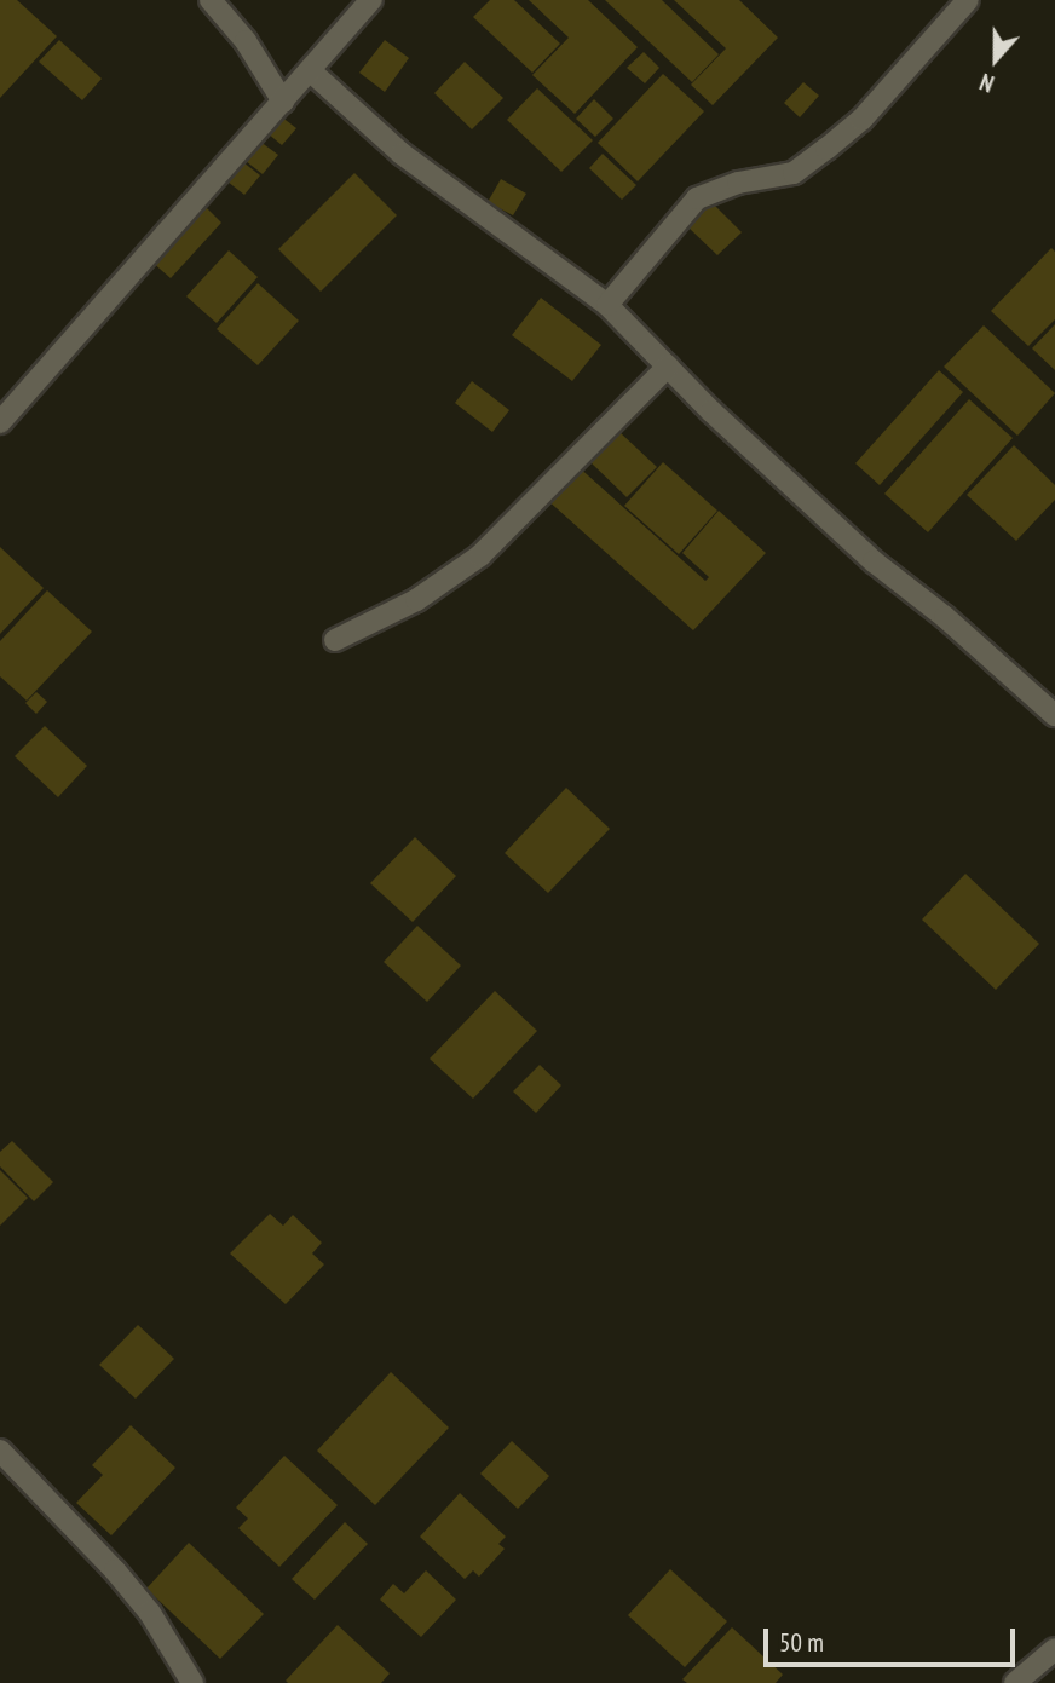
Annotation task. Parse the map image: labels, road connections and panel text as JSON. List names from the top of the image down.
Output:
{
  "scale_bar": "50 m",
  "north": "bottom"
}
